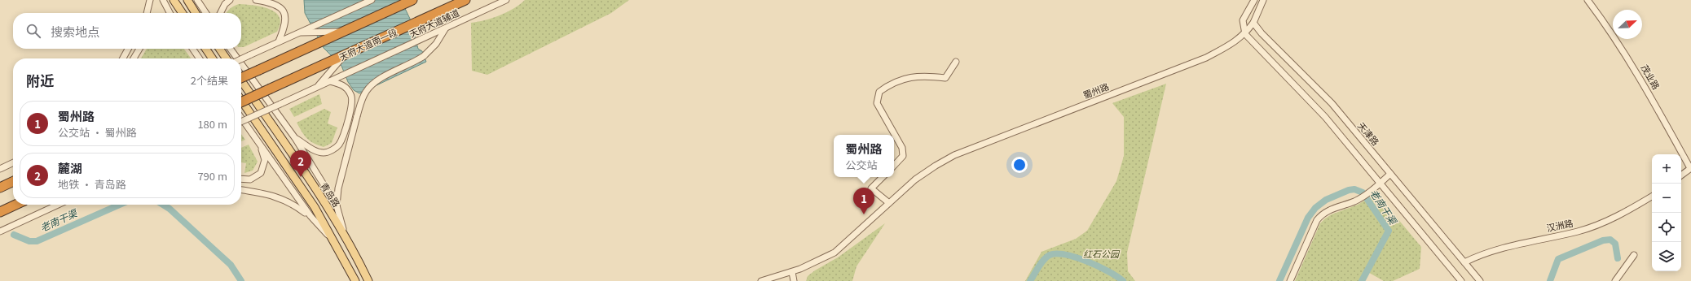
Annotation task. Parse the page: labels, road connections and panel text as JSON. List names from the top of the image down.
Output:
{
  "streets": {
    "highway": ["天府大道南一段"],
    "main road": ["青岛路"],
    "street": [
      "天府大道辅道",
      "茂业路",
      "蜀州路",
      "天津路",
      "汉洲路"
    ]
  },
  "crossings": [
    ["蜀州路", "天津路"],
    ["天津路", "汉洲路"]
  ],
  "water": ["老南干渠"],
  "parks": ["红石公园"],
  "north": "top right",
  "page": {
    "search": "搜索地点",
    "heading": ["附近", "2个结果"],
    "list": [
      {
        "mark": "1",
        "name": "蜀州路",
        "note": "公交站 · 蜀州路",
        "value": "180 m"
      },
      {
        "mark": "2",
        "name": "麓湖",
        "note": "地铁 · 青岛路",
        "value": "790 m"
      }
    ],
    "popup": ["蜀州路", "公交站"],
    "pins": ["2", "1"],
    "map_buttons": ["+", "−"]
  }
}
